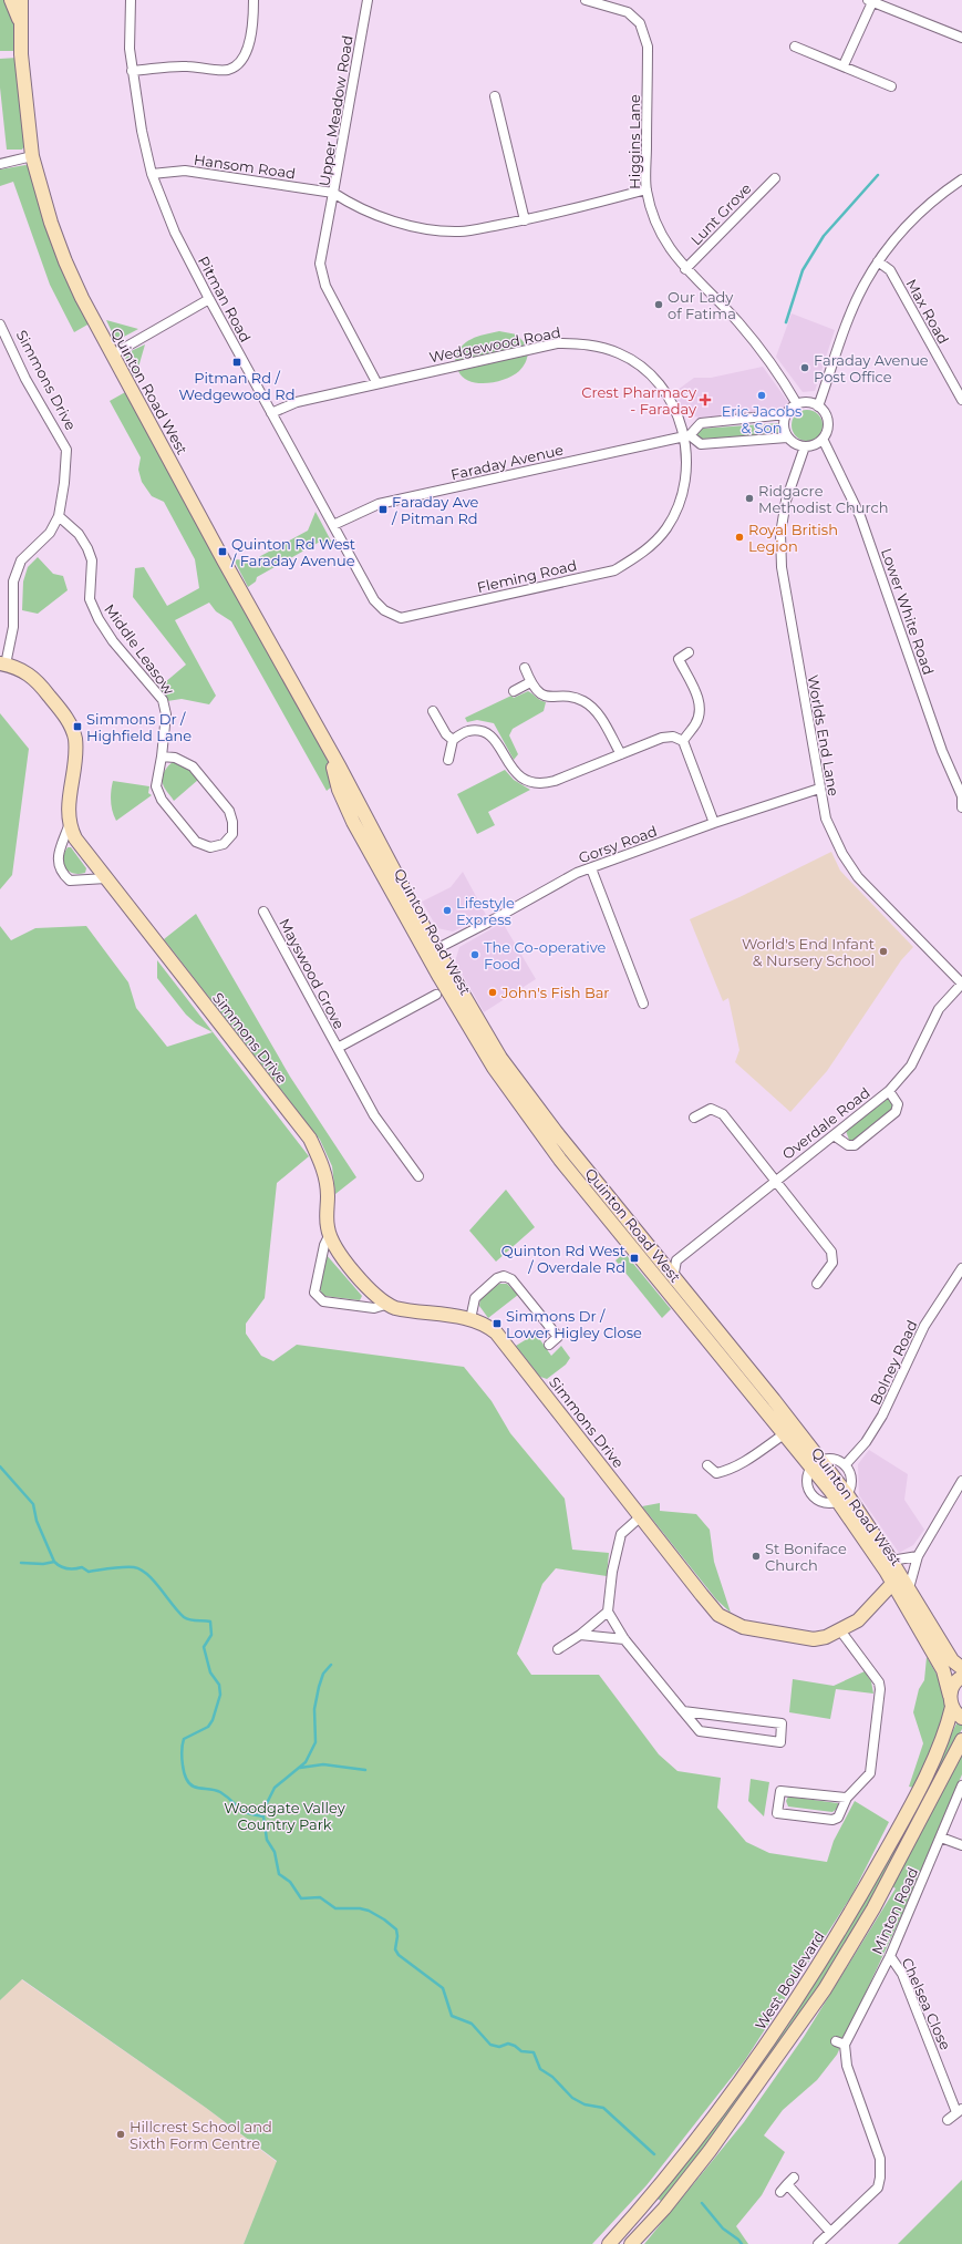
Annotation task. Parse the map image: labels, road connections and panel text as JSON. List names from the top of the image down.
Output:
{
  "streets": {
    "street": [
      "Upper Meadow Road",
      "Higgins Lane",
      "Hansom Road",
      "Lunt Grove",
      "Pitman Road",
      "Max Road",
      "Wedgewood Road",
      "Simmons Drive",
      "Quinton Road West",
      "Faraday Avenue",
      "Fleming Road",
      "Lower White Road",
      "Middle Leasow",
      "Worlds End Lane",
      "Gorsy Road",
      "Mayswood Grove",
      "Overdale Road",
      "Bolney Road",
      "Minton Road",
      "West Boulevard",
      "Chelsea Close"
    ]
  },
  "crossings": [
    ["Upper Meadow Road", "Higgins Lane"],
    ["Upper Meadow Road", "Hansom Road"],
    ["Higgins Lane", "Lunt Grove"],
    ["Higgins Lane", "Faraday Avenue"],
    ["Higgins Lane", "Lower White Road"],
    ["Higgins Lane", "Worlds End Lane"],
    ["Hansom Road", "Pitman Road"],
    ["Pitman Road", "Wedgewood Road"],
    ["Pitman Road", "Faraday Avenue"],
    ["Pitman Road", "Fleming Road"],
    ["Wedgewood Road", "Faraday Avenue"],
    ["Wedgewood Road", "Fleming Road"],
    ["Simmons Drive", "Middle Leasow"],
    ["Quinton Road West", "Gorsy Road"],
    ["Quinton Road West", "West Boulevard"],
    ["Faraday Avenue", "Fleming Road"],
    ["Faraday Avenue", "Lower White Road"],
    ["Faraday Avenue", "Worlds End Lane"],
    ["Lower White Road", "Worlds End Lane"],
    ["Worlds End Lane", "Gorsy Road"],
    ["Worlds End Lane", "Overdale Road"],
    ["Minton Road", "Chelsea Close"]
  ],
  "parks": ["Woodgate Valley Country Park"],
  "places": {
    "other": [
      "Our Lady of Fatima",
      "Faraday Avenue Post Office",
      "Eric Jacobs & Son",
      "Ridgacre Methodist Church",
      "Royal British Legion",
      "Lifestyle Express",
      "World's End Infant & Nursery School",
      "The Co-operative Food",
      "John's Fish Bar",
      "St Boniface Church",
      "Hillcrest School and Sixth Form Centre"
    ],
    "transit": [
      "Pitman Rd / Wedgewood Rd",
      "Faraday Ave / Pitman Rd",
      "Quinton Rd West / Faraday Avenue",
      "Simmons Dr / Highfield Lane",
      "Quinton Rd West / Overdale Rd",
      "Simmons Dr / Lower Higley Close"
    ],
    "health": ["Crest Pharmacy - Faraday"]
  }
}
